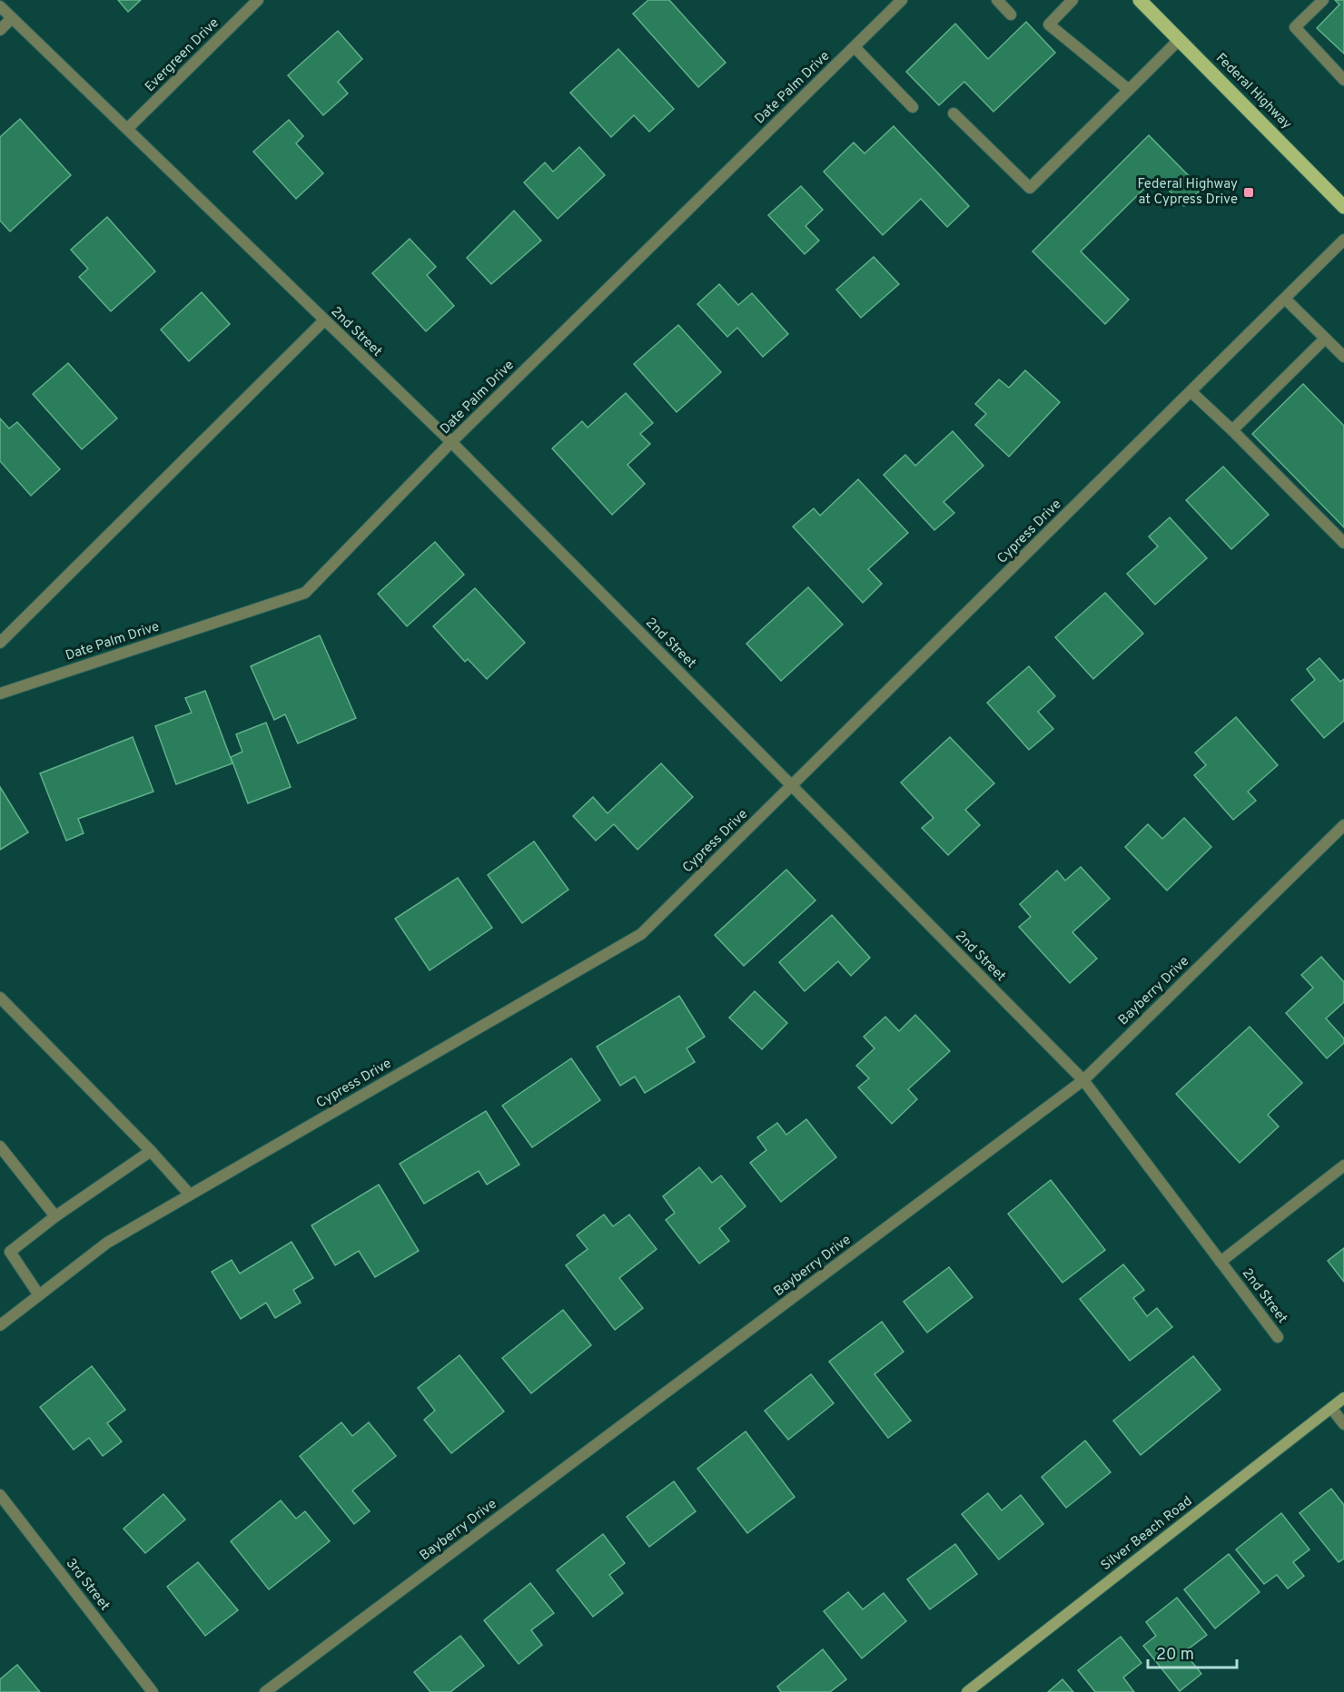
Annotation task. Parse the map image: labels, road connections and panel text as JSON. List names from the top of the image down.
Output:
{
  "streets": {
    "main road": ["Federal Highway"],
    "street": [
      "Evergreen Drive",
      "Date Palm Drive",
      "2nd Street",
      "Cypress Drive",
      "Bayberry Drive",
      "Silver Beach Road",
      "3rd Street"
    ]
  },
  "crossings": [
    ["Evergreen Drive", "2nd Street"],
    ["Date Palm Drive", "2nd Street"],
    ["2nd Street", "Cypress Drive"],
    ["2nd Street", "Bayberry Drive"]
  ],
  "places": {
    "transit": ["Federal Highway at Cypress Drive"]
  },
  "scale_bar": "20 m"
}
